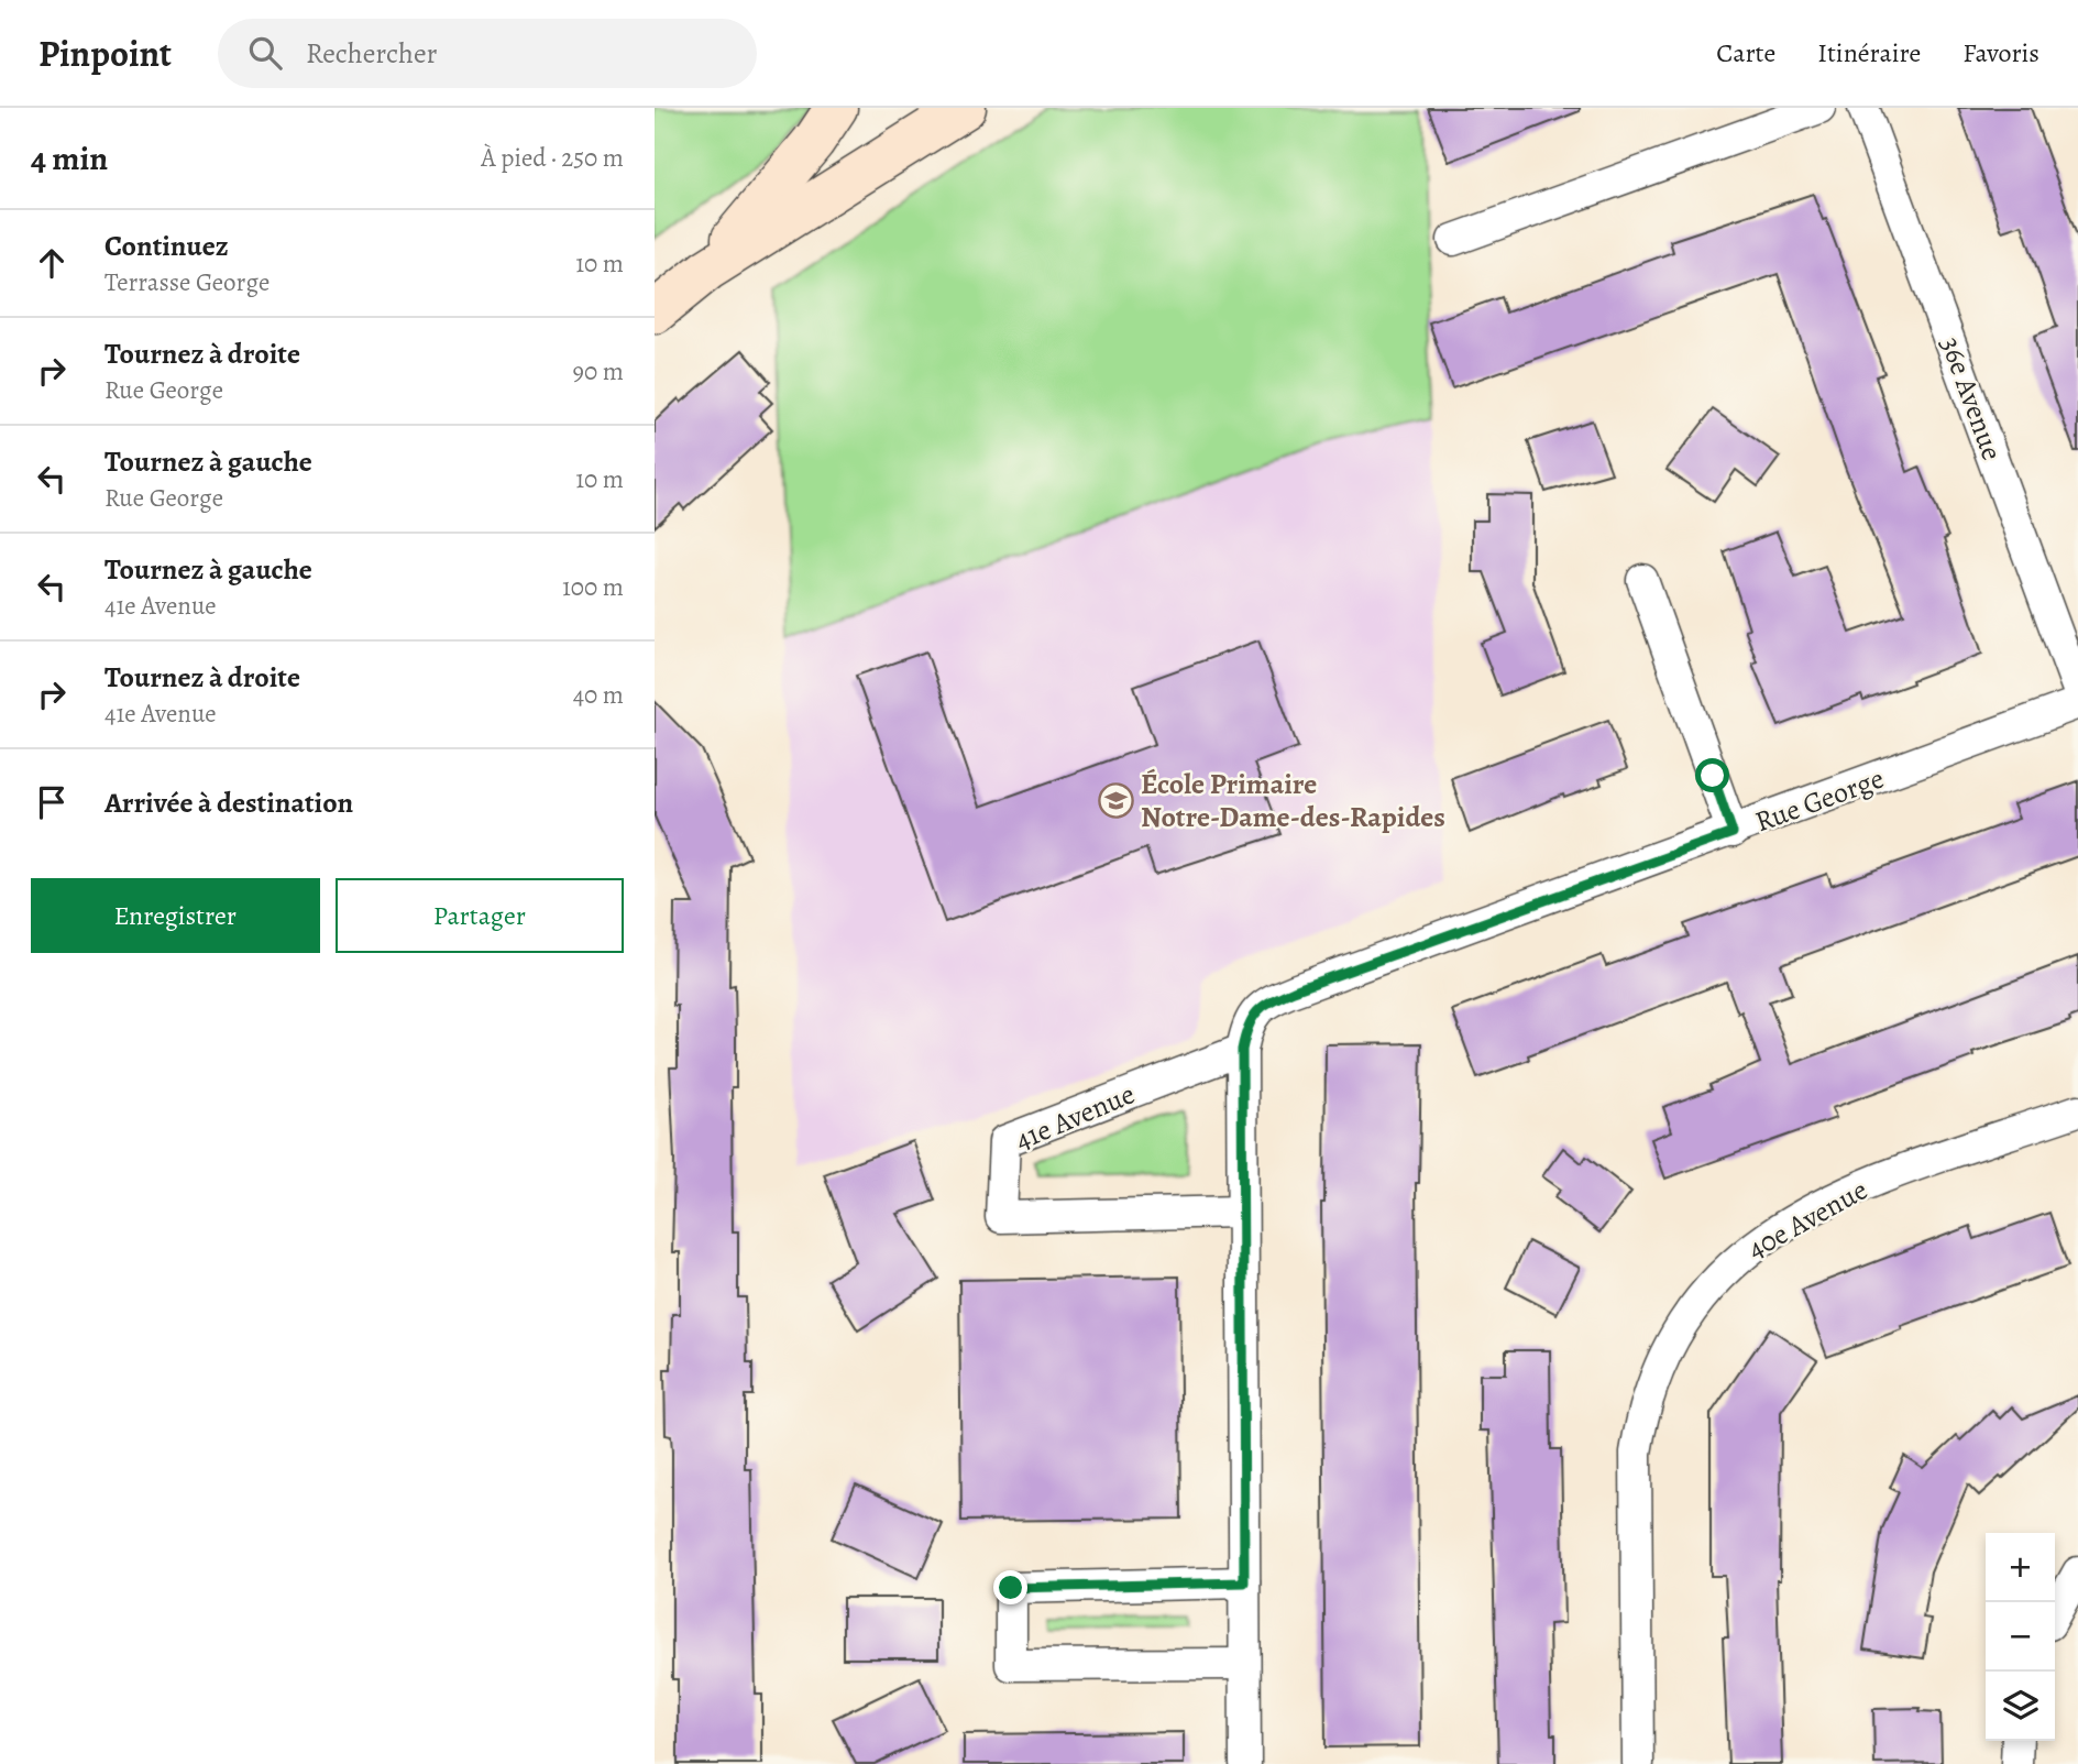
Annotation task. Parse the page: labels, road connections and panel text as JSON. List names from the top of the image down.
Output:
{
  "streets": {
    "street": [
      "36e Avenue",
      "Rue George",
      "41e Avenue",
      "40e Avenue"
    ]
  },
  "crossings": [
    ["Rue George", "41e Avenue"]
  ],
  "places": {
    "school or university": ["École Primaire Notre-Dame-des-Rapides"]
  },
  "page": {
    "header": "Pinpoint",
    "search": "Rechercher",
    "nav": ["Carte", "Itinéraire", "Favoris"],
    "heading": ["4 min", "À pied · 250 m"],
    "list": [
      ["Continuez", "Terrasse George", "10 m"],
      ["Tournez à droite", "Rue George", "90 m"],
      ["Tournez à gauche", "Rue George", "10 m"],
      ["Tournez à gauche", "41e Avenue", "100 m"],
      ["Tournez à droite", "41e Avenue", "40 m"],
      "Arrivée à destination"
    ],
    "buttons": ["Enregistrer", "Partager"],
    "map_buttons": ["+", "−"]
  }
}
